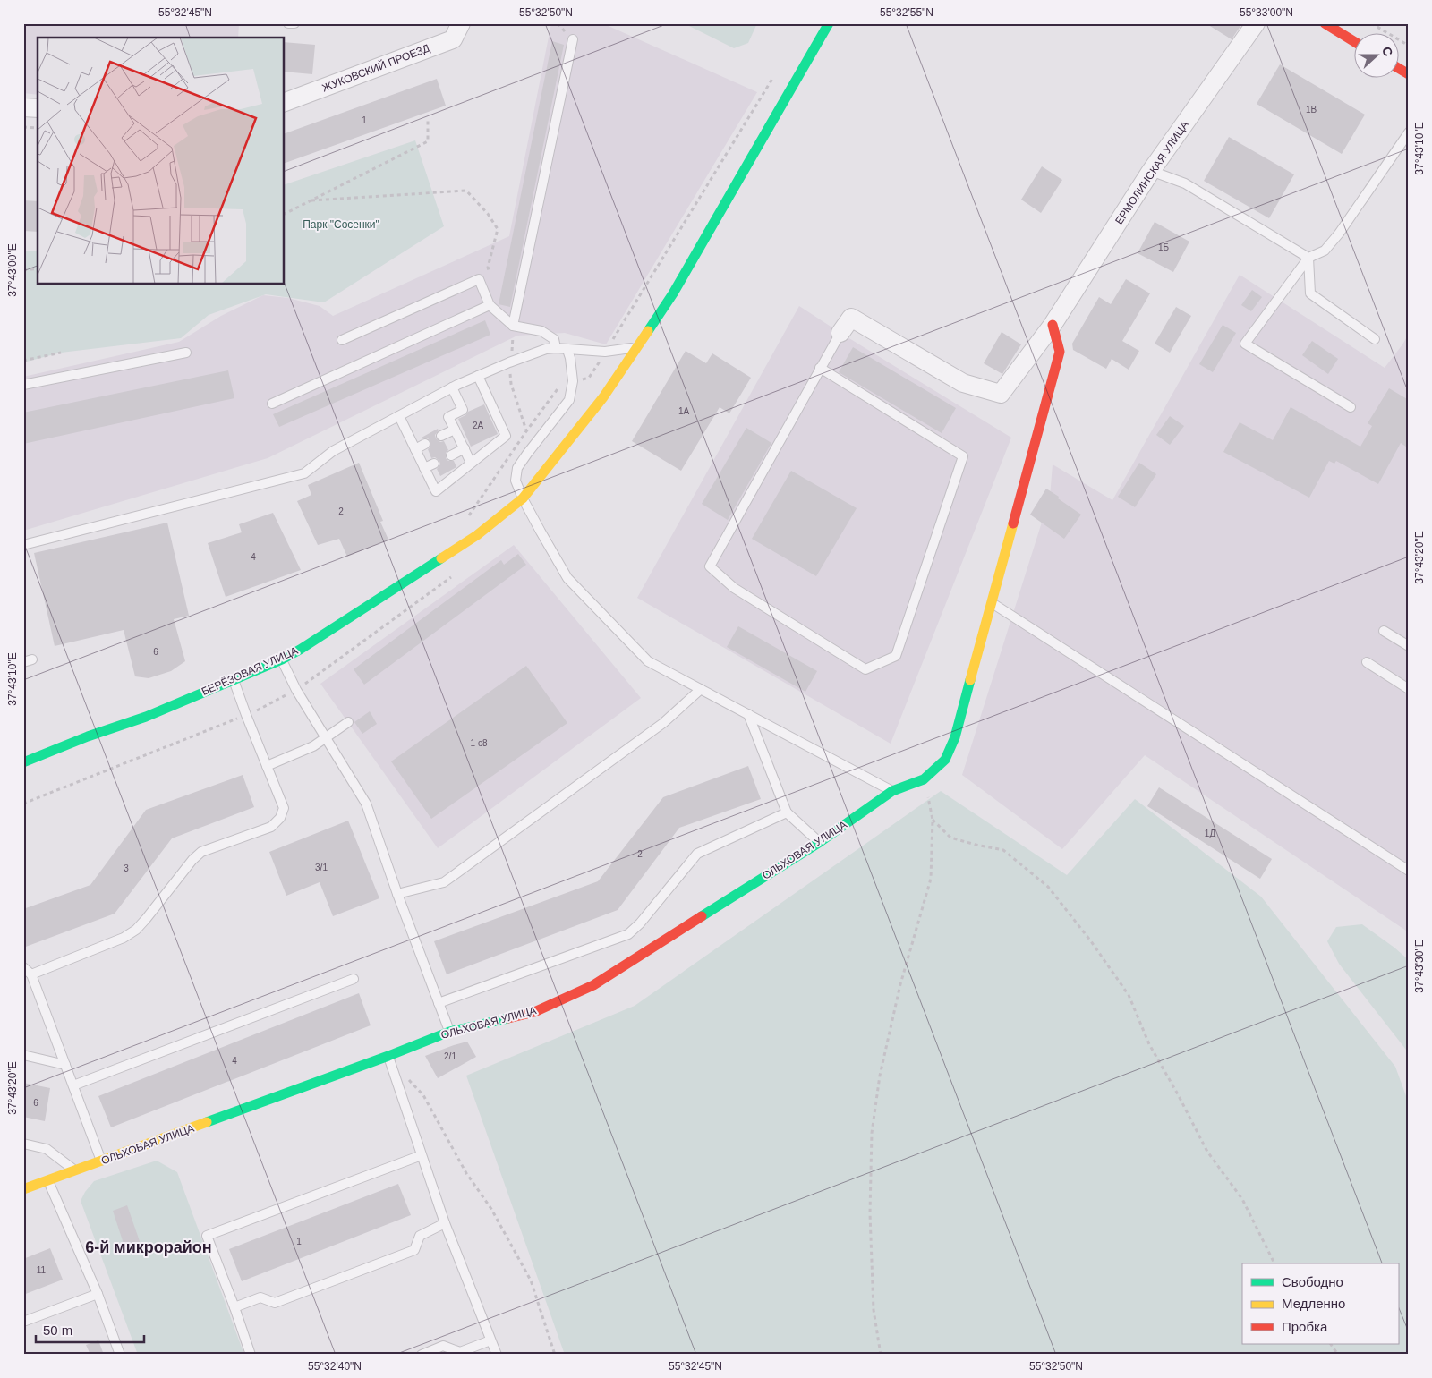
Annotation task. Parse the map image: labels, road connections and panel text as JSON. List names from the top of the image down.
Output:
{
  "streets": {
    "street": [
      "ЖУКОВСКИЙ ПРОЕЗД",
      "ЕРМОЛИНСКАЯ УЛИЦА",
      "БЕРЁЗОВАЯ УЛИЦА",
      "ОЛЬХОВАЯ УЛИЦА"
    ]
  },
  "districts": ["6-й микрорайон"],
  "parks": ["Парк \"Сосенки\""],
  "house_numbers": [
    "1В",
    "1",
    "1Б",
    "1А",
    "2А",
    "2",
    "4",
    "6",
    "1 с8",
    "1Д",
    "2",
    "3/1",
    "3",
    "2/1",
    "4",
    "6",
    "1",
    "11"
  ],
  "legend": ["Свободно", "Медленно", "Пробка"],
  "scale_bar": "50 m",
  "north": "right",
  "coordinates": [
    "55°32'45\"N",
    "55°32'50\"N",
    "55°32'55\"N",
    "55°33'00\"N",
    "37°43'10\"E",
    "37°43'00\"E",
    "37°43'20\"E",
    "37°43'30\"E",
    "55°32'40\"N"
  ]
}
